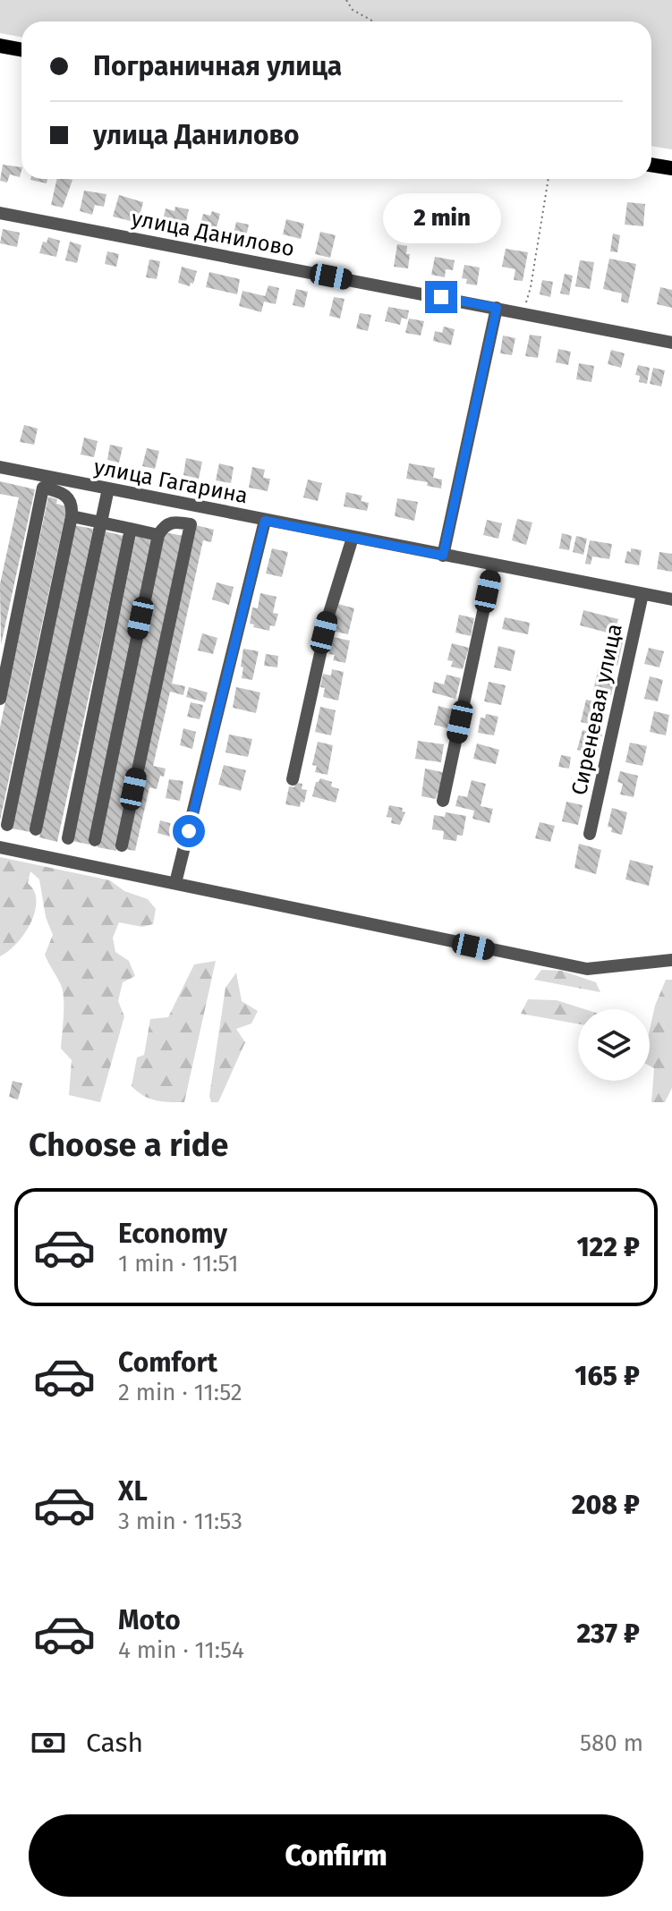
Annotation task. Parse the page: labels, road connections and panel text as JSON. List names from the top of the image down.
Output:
{
  "streets": {
    "street": ["улица Данилово", "улица Гагарина", "Сиреневая улица"]
  },
  "crossings": [
    ["улица Гагарина", "Сиреневая улица"]
  ],
  "page": {
    "banner": ["Пограничная улица", "улица Данилово"],
    "bubble": "2 min",
    "heading": "Choose a ride",
    "list": [
      {
        "name": "Economy",
        "note": "1 min · 11:51",
        "value": "122 ₽"
      },
      {
        "name": "Comfort",
        "note": "2 min · 11:52",
        "value": "165 ₽"
      },
      {
        "name": "XL",
        "note": "3 min · 11:53",
        "value": "208 ₽"
      },
      {
        "name": "Moto",
        "note": "4 min · 11:54",
        "value": "237 ₽"
      }
    ],
    "pay": ["Cash", "580 m"],
    "buttons": "Confirm"
  }
}
